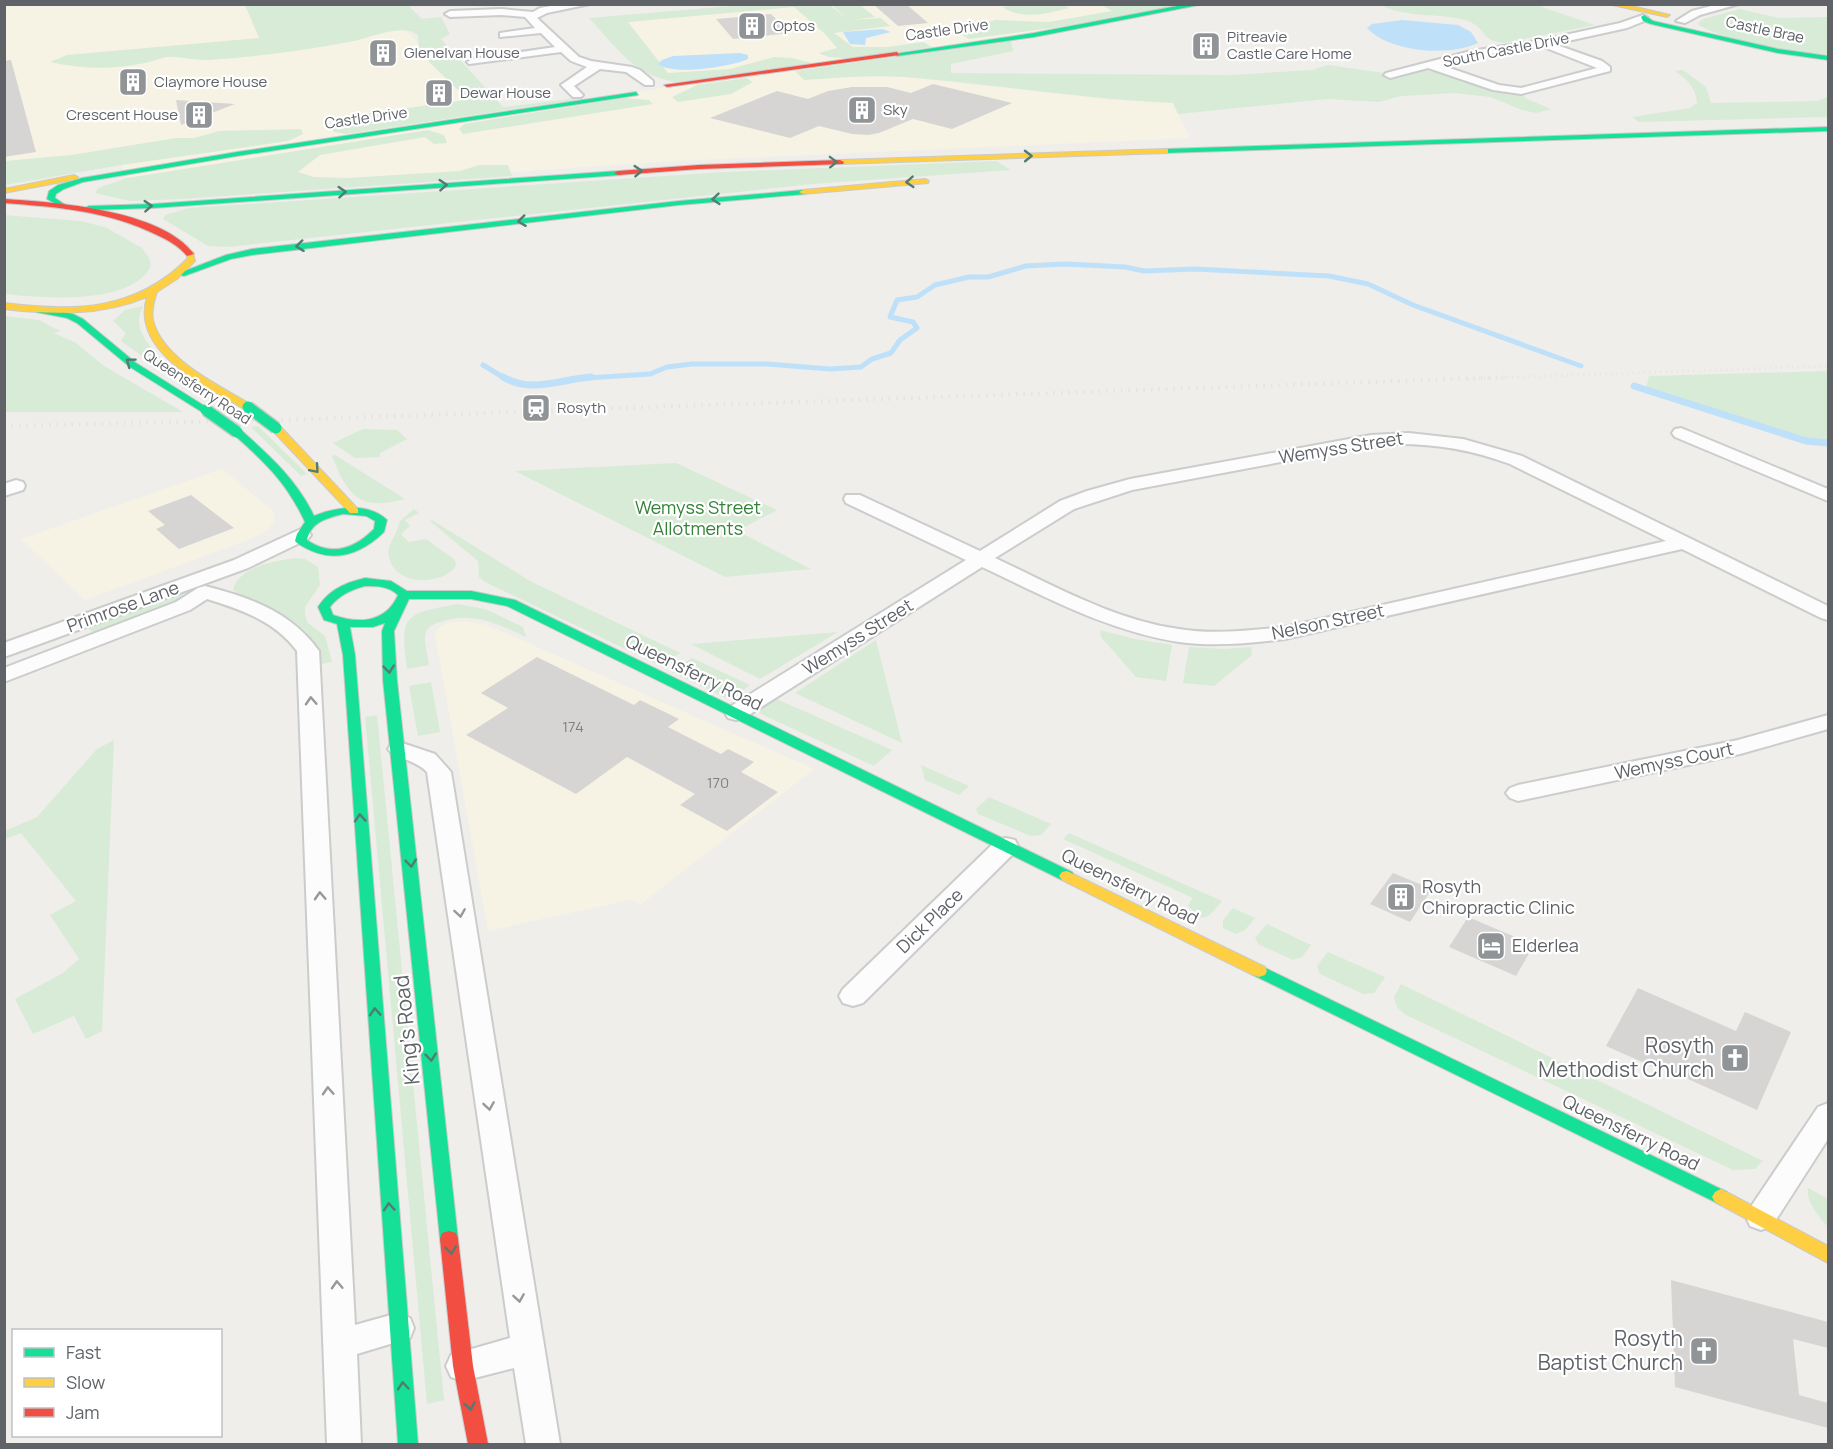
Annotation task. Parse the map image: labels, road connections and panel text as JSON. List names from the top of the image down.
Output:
{
  "streets": {
    "main road": [
      "Castle Drive",
      "Castle Brae",
      "Queensferry Road",
      "King's Road"
    ],
    "street": [
      "South Castle Drive",
      "Wemyss Street",
      "Primrose Lane",
      "Nelson Street",
      "Wemyss Court",
      "Dick Place"
    ]
  },
  "crossings": [
    ["Castle Brae", "South Castle Drive"],
    ["Queensferry Road", "Wemyss Street"],
    ["Queensferry Road", "Primrose Lane"],
    ["Queensferry Road", "Dick Place"],
    ["Queensferry Road", "King's Road"],
    ["Wemyss Street", "Nelson Street"]
  ],
  "parks": ["Wemyss Street Allotments"],
  "places": {
    "building": [
      "Optos",
      "Pitreavie Castle Care Home",
      "Glenelvan House",
      "Claymore House",
      "Dewar House",
      "Sky",
      "Crescent House",
      "Rosyth Chiropractic Clinic"
    ],
    "station": ["Rosyth"],
    "hotel": ["Elderlea"],
    "church": ["Rosyth Methodist Church", "Rosyth Baptist Church"]
  },
  "house_numbers": ["174", "170"],
  "legend": ["Fast", "Slow", "Jam"]
}
